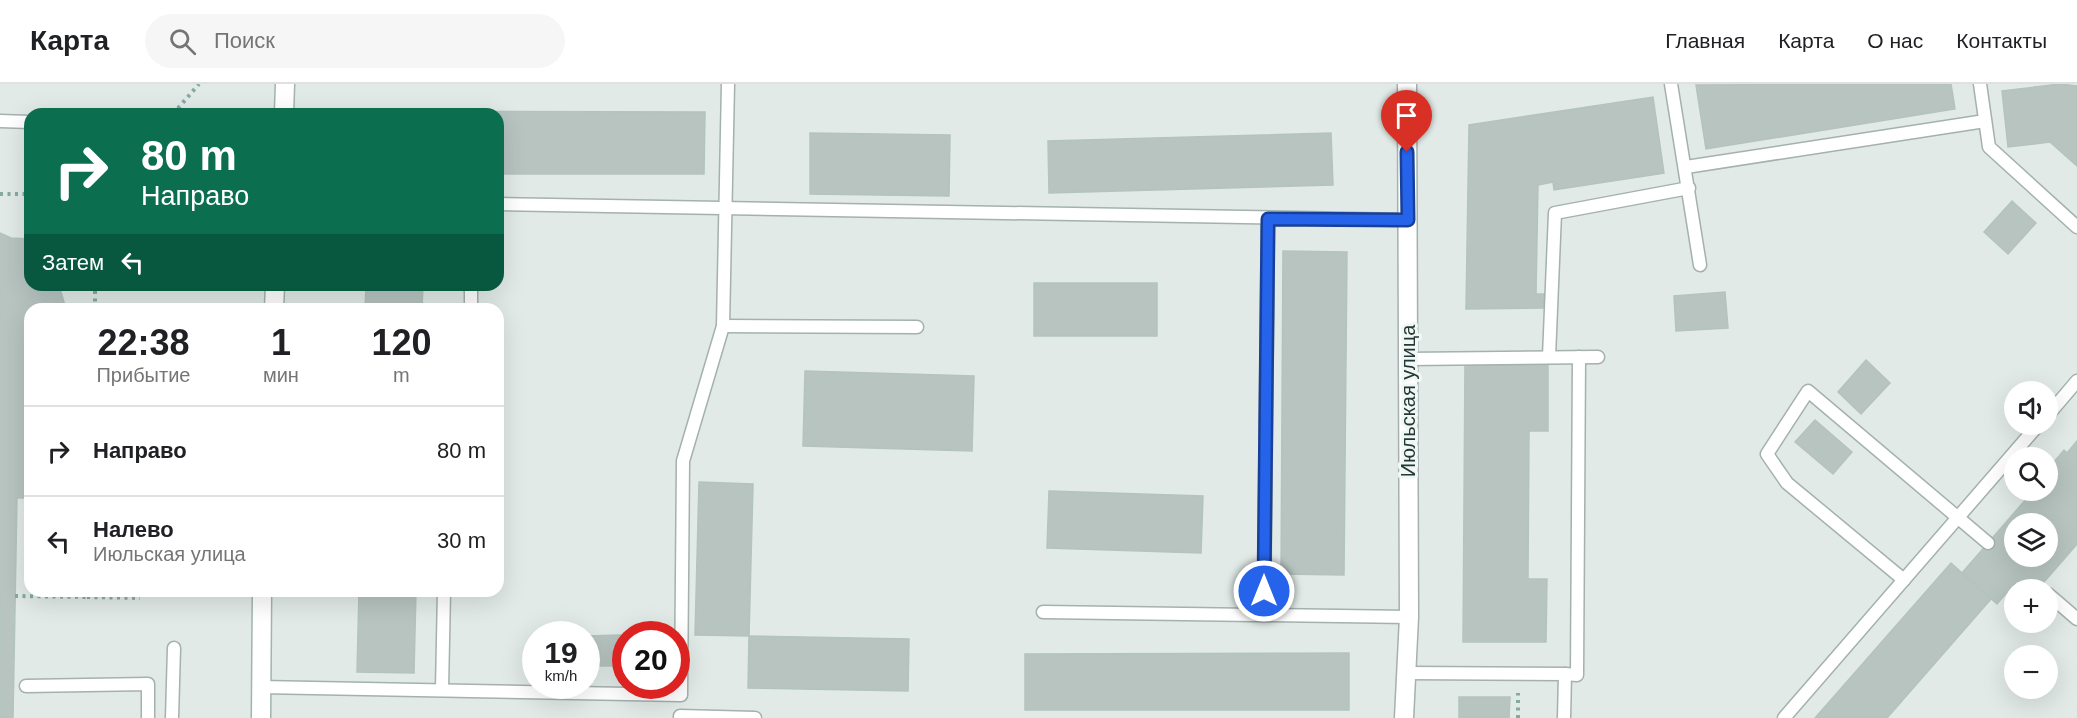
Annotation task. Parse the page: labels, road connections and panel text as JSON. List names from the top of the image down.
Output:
{
  "streets": {
    "street": ["Июльская улица"]
  },
  "page": {
    "header": "Карта",
    "search": "Поиск",
    "nav": [
      "Главная",
      "Карта",
      "О нас",
      "Контакты"
    ],
    "turn": ["80 m", "Направо"],
    "then": "Затем",
    "eta": [
      "22:38",
      "Прибытие",
      "1",
      "мин",
      "120",
      "m"
    ],
    "map_buttons": ["+", "−"],
    "list": [
      {
        "name": "Направо",
        "value": "80 m"
      },
      {
        "name": "Налево",
        "note": "Июльская улица",
        "value": "30 m"
      }
    ],
    "speed": "19 km/h",
    "limit": "20"
  }
}
